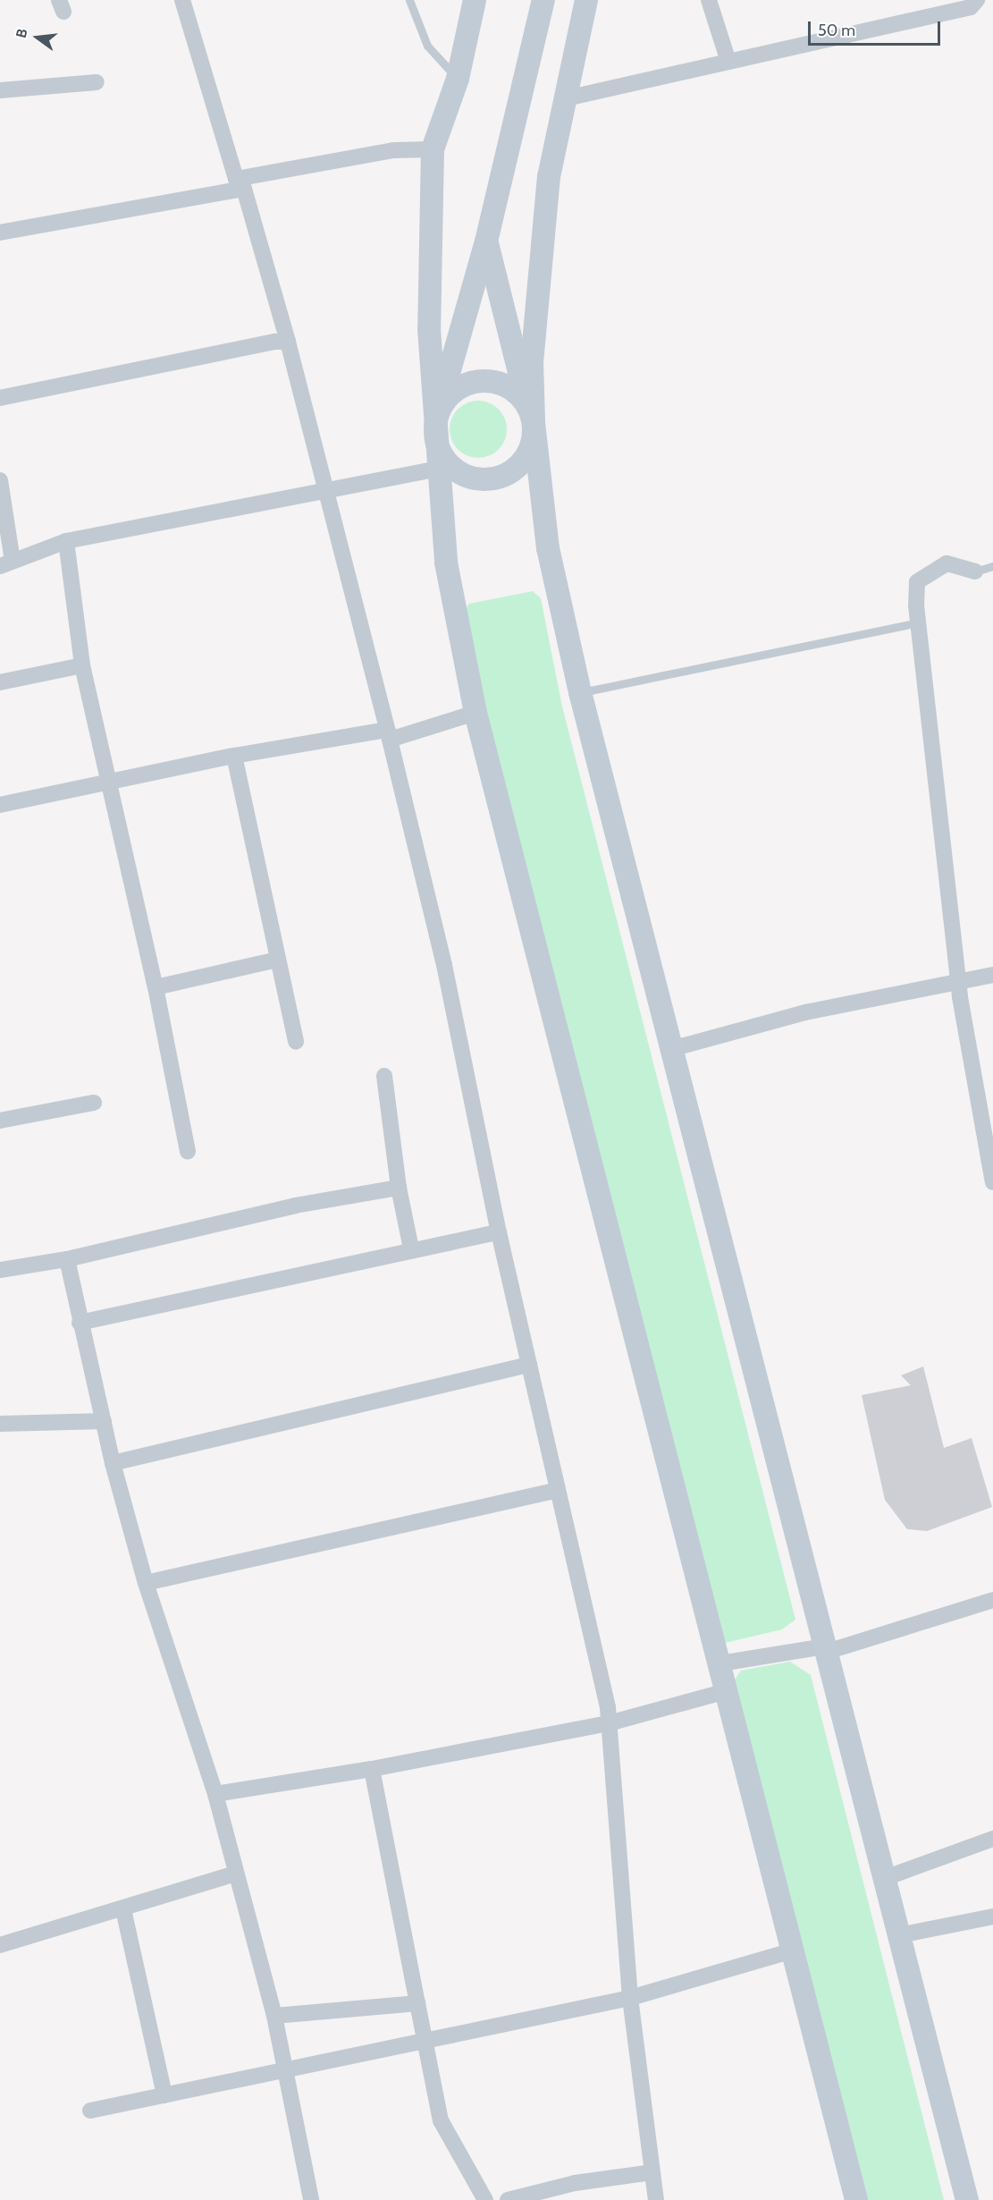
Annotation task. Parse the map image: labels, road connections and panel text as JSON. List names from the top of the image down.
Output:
{
  "scale_bar": "50 m",
  "north": "left"
}
